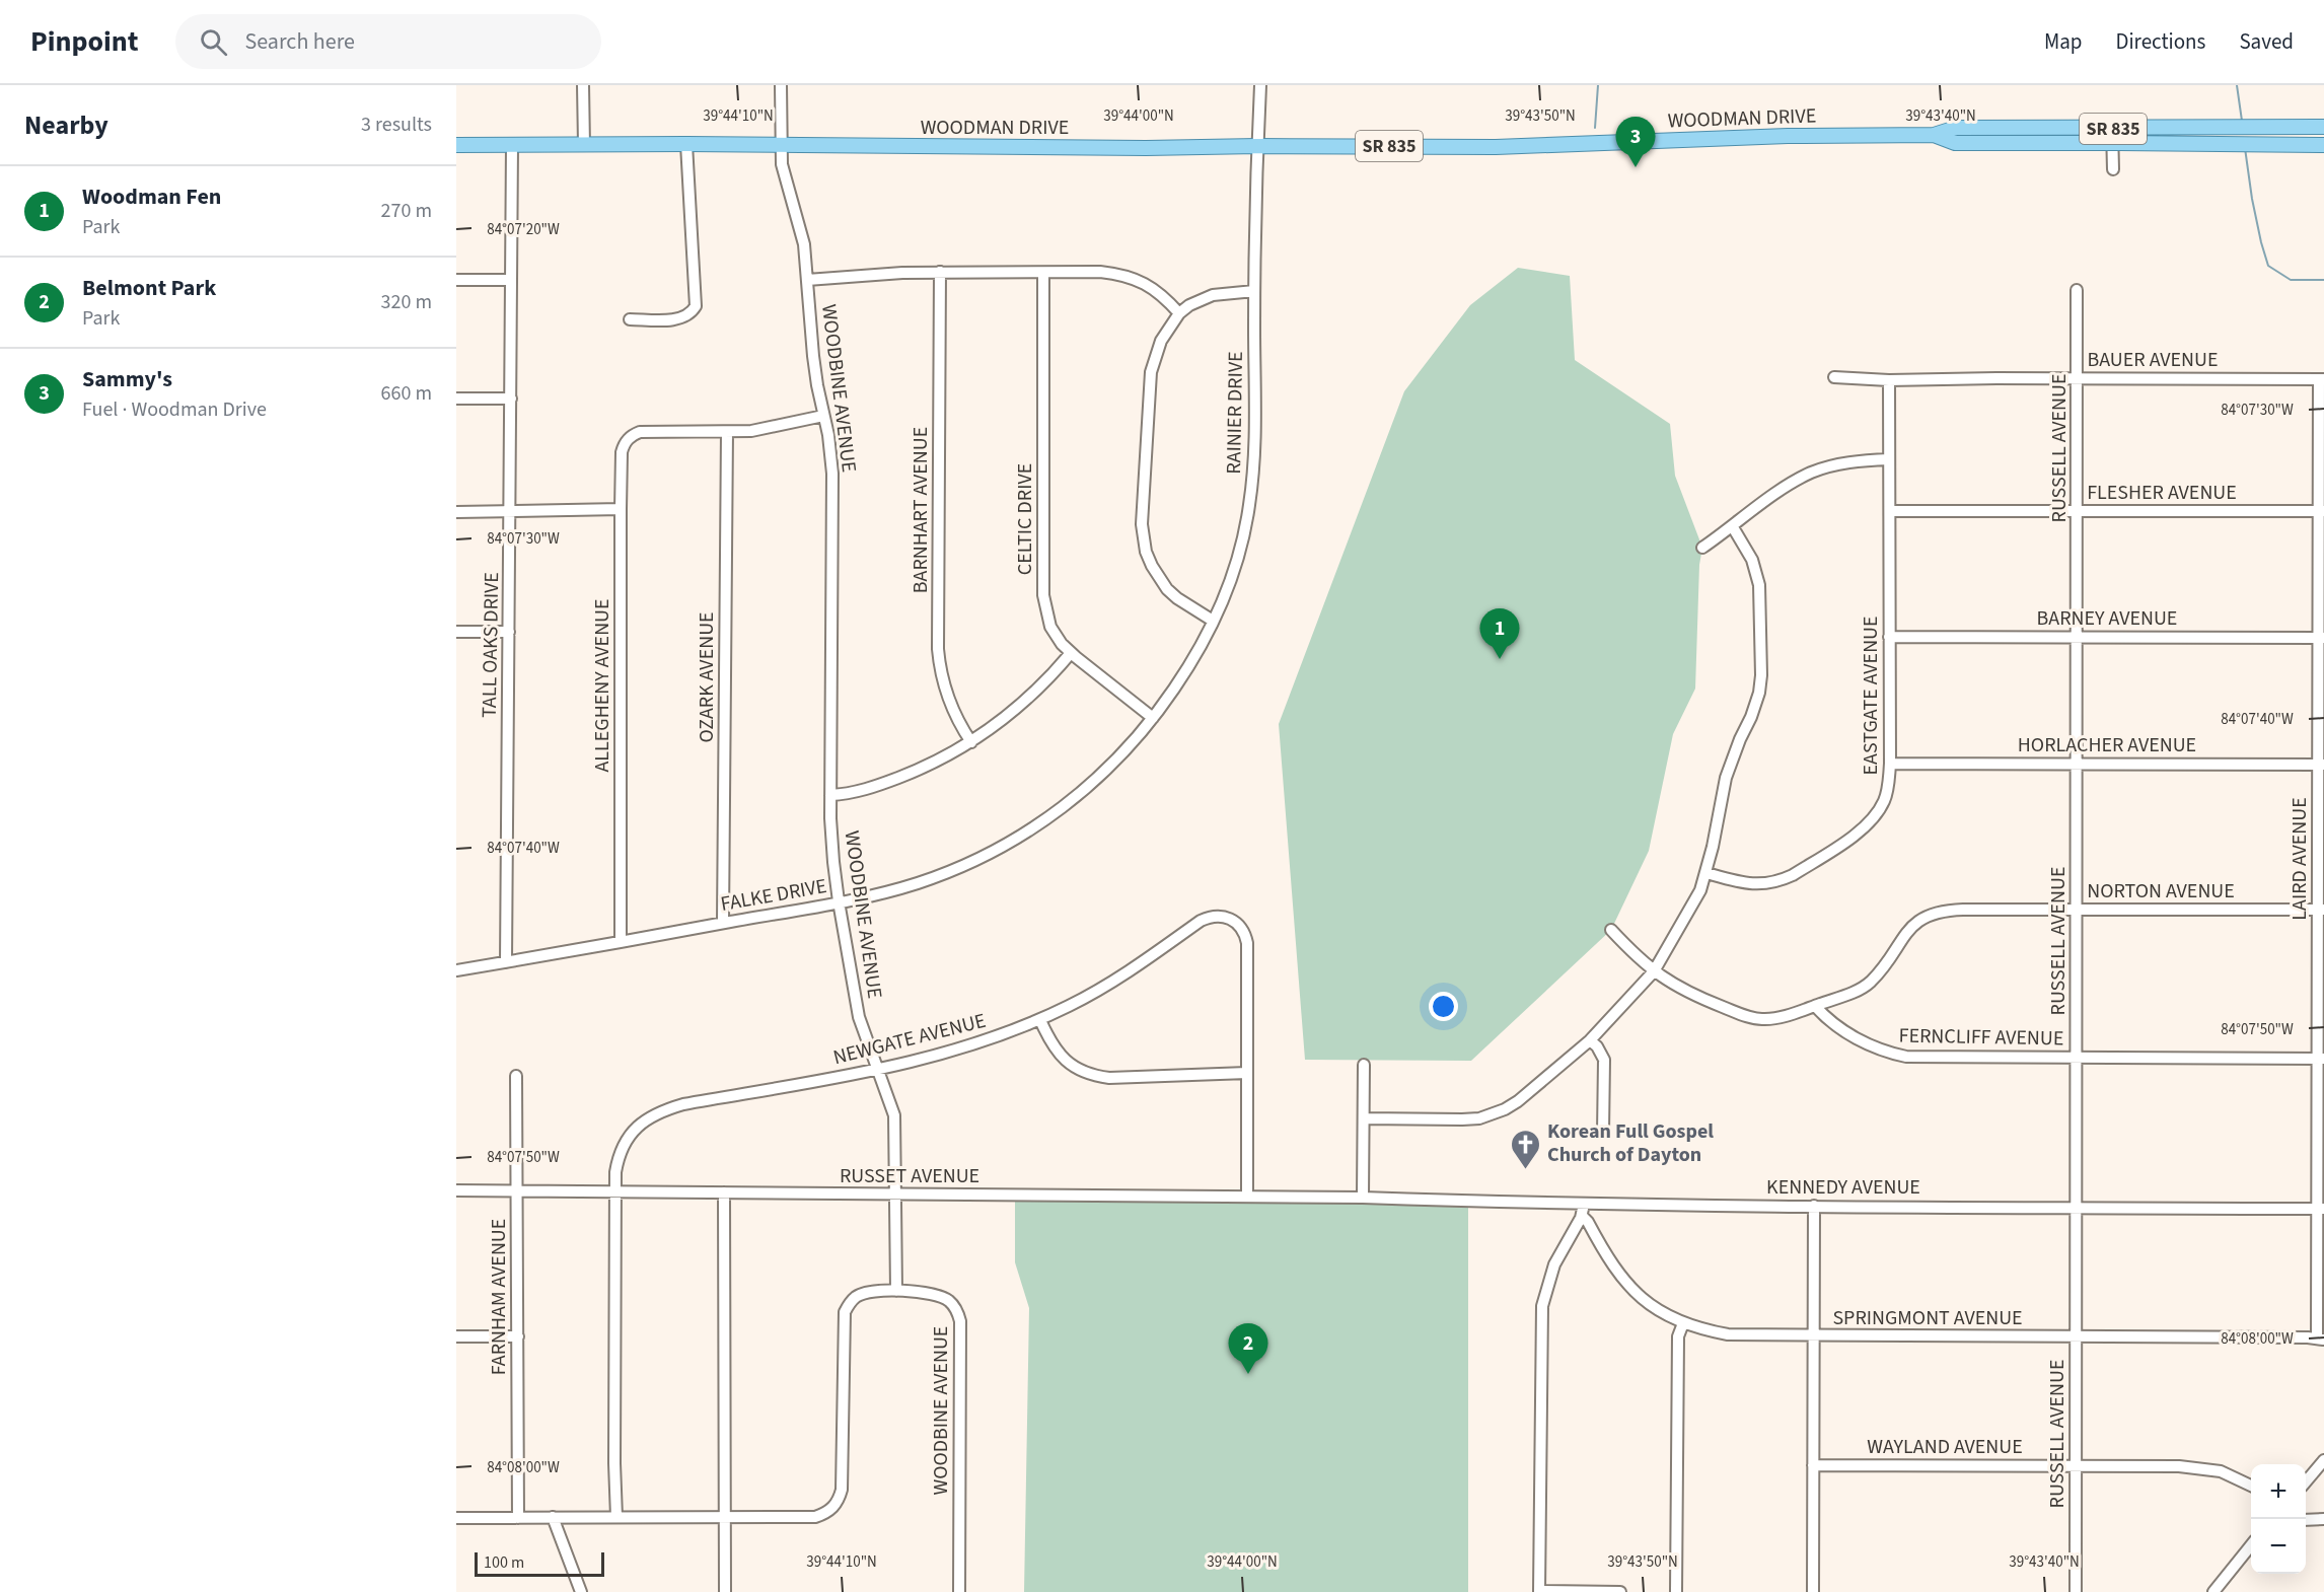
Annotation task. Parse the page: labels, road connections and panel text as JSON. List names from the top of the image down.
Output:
{
  "streets": {
    "main road": ["WOODMAN DRIVE", "SR 835"],
    "street": [
      "BAUER AVENUE",
      "WOODBINE AVENUE",
      "RAINIER DRIVE",
      "RUSSELL AVENUE",
      "FLESHER AVENUE",
      "BARNHART AVENUE",
      "CELTIC DRIVE",
      "BARNEY AVENUE",
      "TALL OAKS DRIVE",
      "OZARK AVENUE",
      "ALLEGHENY AVENUE",
      "EASTGATE AVENUE",
      "HORLACHER AVENUE",
      "LAIRD AVENUE",
      "NORTON AVENUE",
      "FALKE DRIVE",
      "FERNCLIFF AVENUE",
      "NEWGATE AVENUE",
      "RUSSET AVENUE",
      "KENNEDY AVENUE",
      "FARNHAM AVENUE",
      "SPRINGMONT AVENUE",
      "WAYLAND AVENUE"
    ]
  },
  "crossings": [
    ["WOODMAN DRIVE", "WOODBINE AVENUE"],
    ["WOODMAN DRIVE", "RAINIER DRIVE"],
    ["WOODMAN DRIVE", "TALL OAKS DRIVE"],
    ["BAUER AVENUE", "RUSSELL AVENUE"],
    ["BAUER AVENUE", "EASTGATE AVENUE"],
    ["BAUER AVENUE", "LAIRD AVENUE"],
    ["WOODBINE AVENUE", "FALKE DRIVE"],
    ["WOODBINE AVENUE", "NEWGATE AVENUE"],
    ["WOODBINE AVENUE", "RUSSET AVENUE"],
    ["RAINIER DRIVE", "CELTIC DRIVE"],
    ["RAINIER DRIVE", "FALKE DRIVE"],
    ["RUSSELL AVENUE", "FLESHER AVENUE"],
    ["RUSSELL AVENUE", "BARNEY AVENUE"],
    ["RUSSELL AVENUE", "HORLACHER AVENUE"],
    ["RUSSELL AVENUE", "NORTON AVENUE"],
    ["RUSSELL AVENUE", "FERNCLIFF AVENUE"],
    ["RUSSELL AVENUE", "KENNEDY AVENUE"],
    ["RUSSELL AVENUE", "SPRINGMONT AVENUE"],
    ["RUSSELL AVENUE", "WAYLAND AVENUE"],
    ["FLESHER AVENUE", "EASTGATE AVENUE"],
    ["FLESHER AVENUE", "LAIRD AVENUE"],
    ["CELTIC DRIVE", "FALKE DRIVE"],
    ["BARNEY AVENUE", "EASTGATE AVENUE"],
    ["BARNEY AVENUE", "LAIRD AVENUE"],
    ["TALL OAKS DRIVE", "FALKE DRIVE"],
    ["OZARK AVENUE", "ALLEGHENY AVENUE"],
    ["OZARK AVENUE", "FALKE DRIVE"],
    ["ALLEGHENY AVENUE", "FALKE DRIVE"],
    ["EASTGATE AVENUE", "HORLACHER AVENUE"],
    ["HORLACHER AVENUE", "LAIRD AVENUE"],
    ["LAIRD AVENUE", "NORTON AVENUE"],
    ["LAIRD AVENUE", "FERNCLIFF AVENUE"],
    ["LAIRD AVENUE", "KENNEDY AVENUE"],
    ["LAIRD AVENUE", "SPRINGMONT AVENUE"],
    ["NORTON AVENUE", "FERNCLIFF AVENUE"],
    ["NEWGATE AVENUE", "RUSSET AVENUE"],
    ["RUSSET AVENUE", "KENNEDY AVENUE"],
    ["RUSSET AVENUE", "FARNHAM AVENUE"]
  ],
  "places": {
    "church": ["Korean Full Gospel Church of Dayton"]
  },
  "scale_bar": "100 m",
  "page": {
    "header": "Pinpoint",
    "search": "Search here",
    "nav": ["Map", "Directions", "Saved"],
    "heading": ["Nearby", "3 results"],
    "pins": ["3", "1", "2"],
    "list": [
      {
        "mark": "1",
        "name": "Woodman Fen",
        "note": "Park",
        "value": "270 m"
      },
      {
        "mark": "2",
        "name": "Belmont Park",
        "note": "Park",
        "value": "320 m"
      },
      {
        "mark": "3",
        "name": "Sammy's",
        "note": "Fuel · Woodman Drive",
        "value": "660 m"
      }
    ],
    "map_buttons": ["+", "−"],
    "scale": "100 m"
  },
  "coordinates": [
    "39°44'10\"N",
    "39°44'00\"N",
    "39°43'50\"N",
    "39°43'40\"N",
    "84°07'20\"W",
    "84°07'30\"W",
    "84°07'40\"W",
    "84°07'50\"W",
    "84°08'00\"W"
  ]
}
